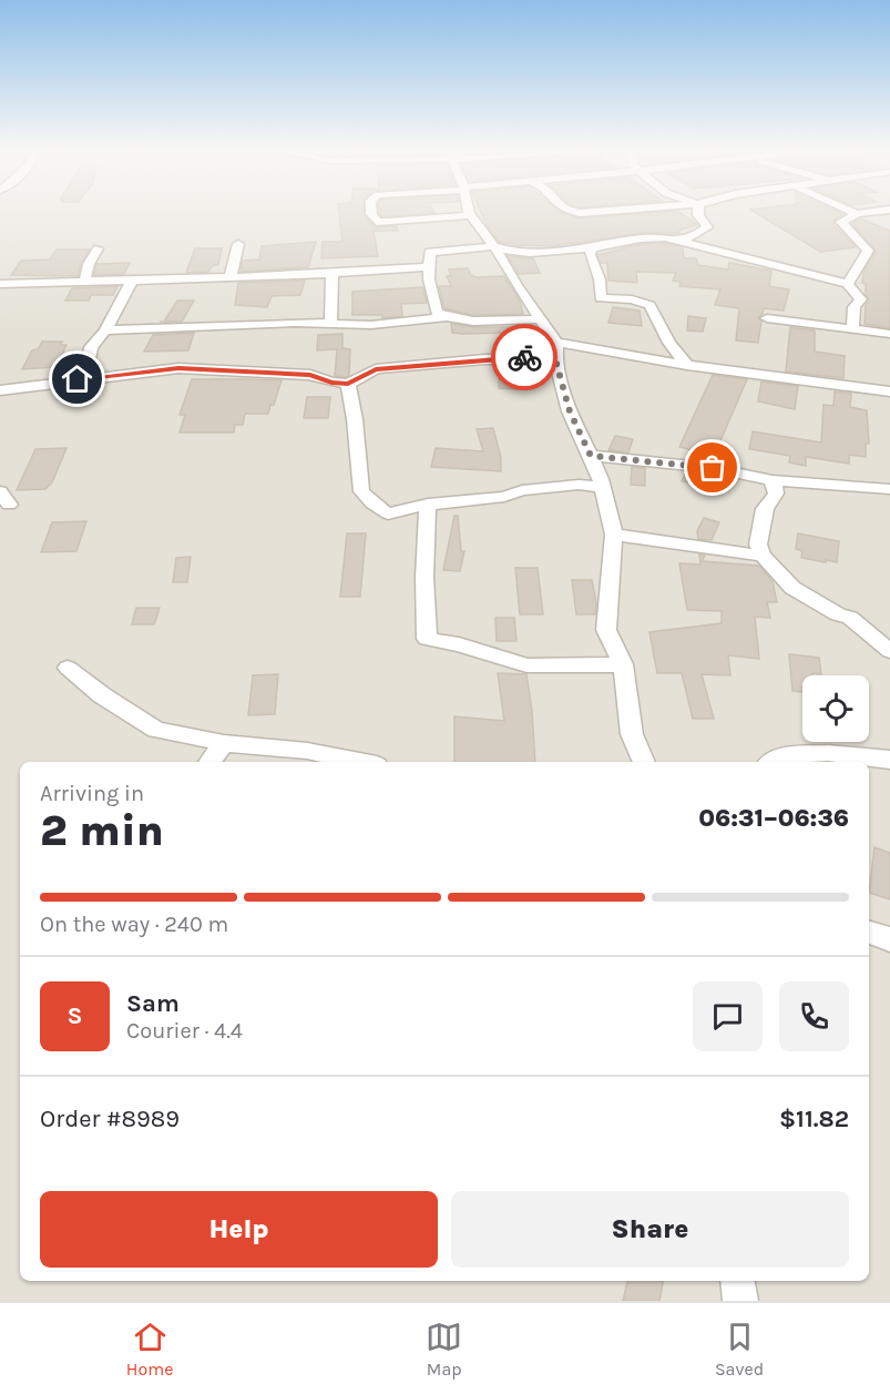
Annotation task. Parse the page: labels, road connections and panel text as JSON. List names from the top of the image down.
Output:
{
  "page": {
    "heading": ["2 min", "Arriving in", "06:31–06:36"],
    "panel": [
      "Sam",
      "Courier · 4.4",
      "Order #8989",
      "$11.82"
    ],
    "bar": "On the way · 240 m",
    "round": "S",
    "buttons": ["Help", "Share"],
    "tabs": ["Home", "Map", "Saved"]
  }
}
